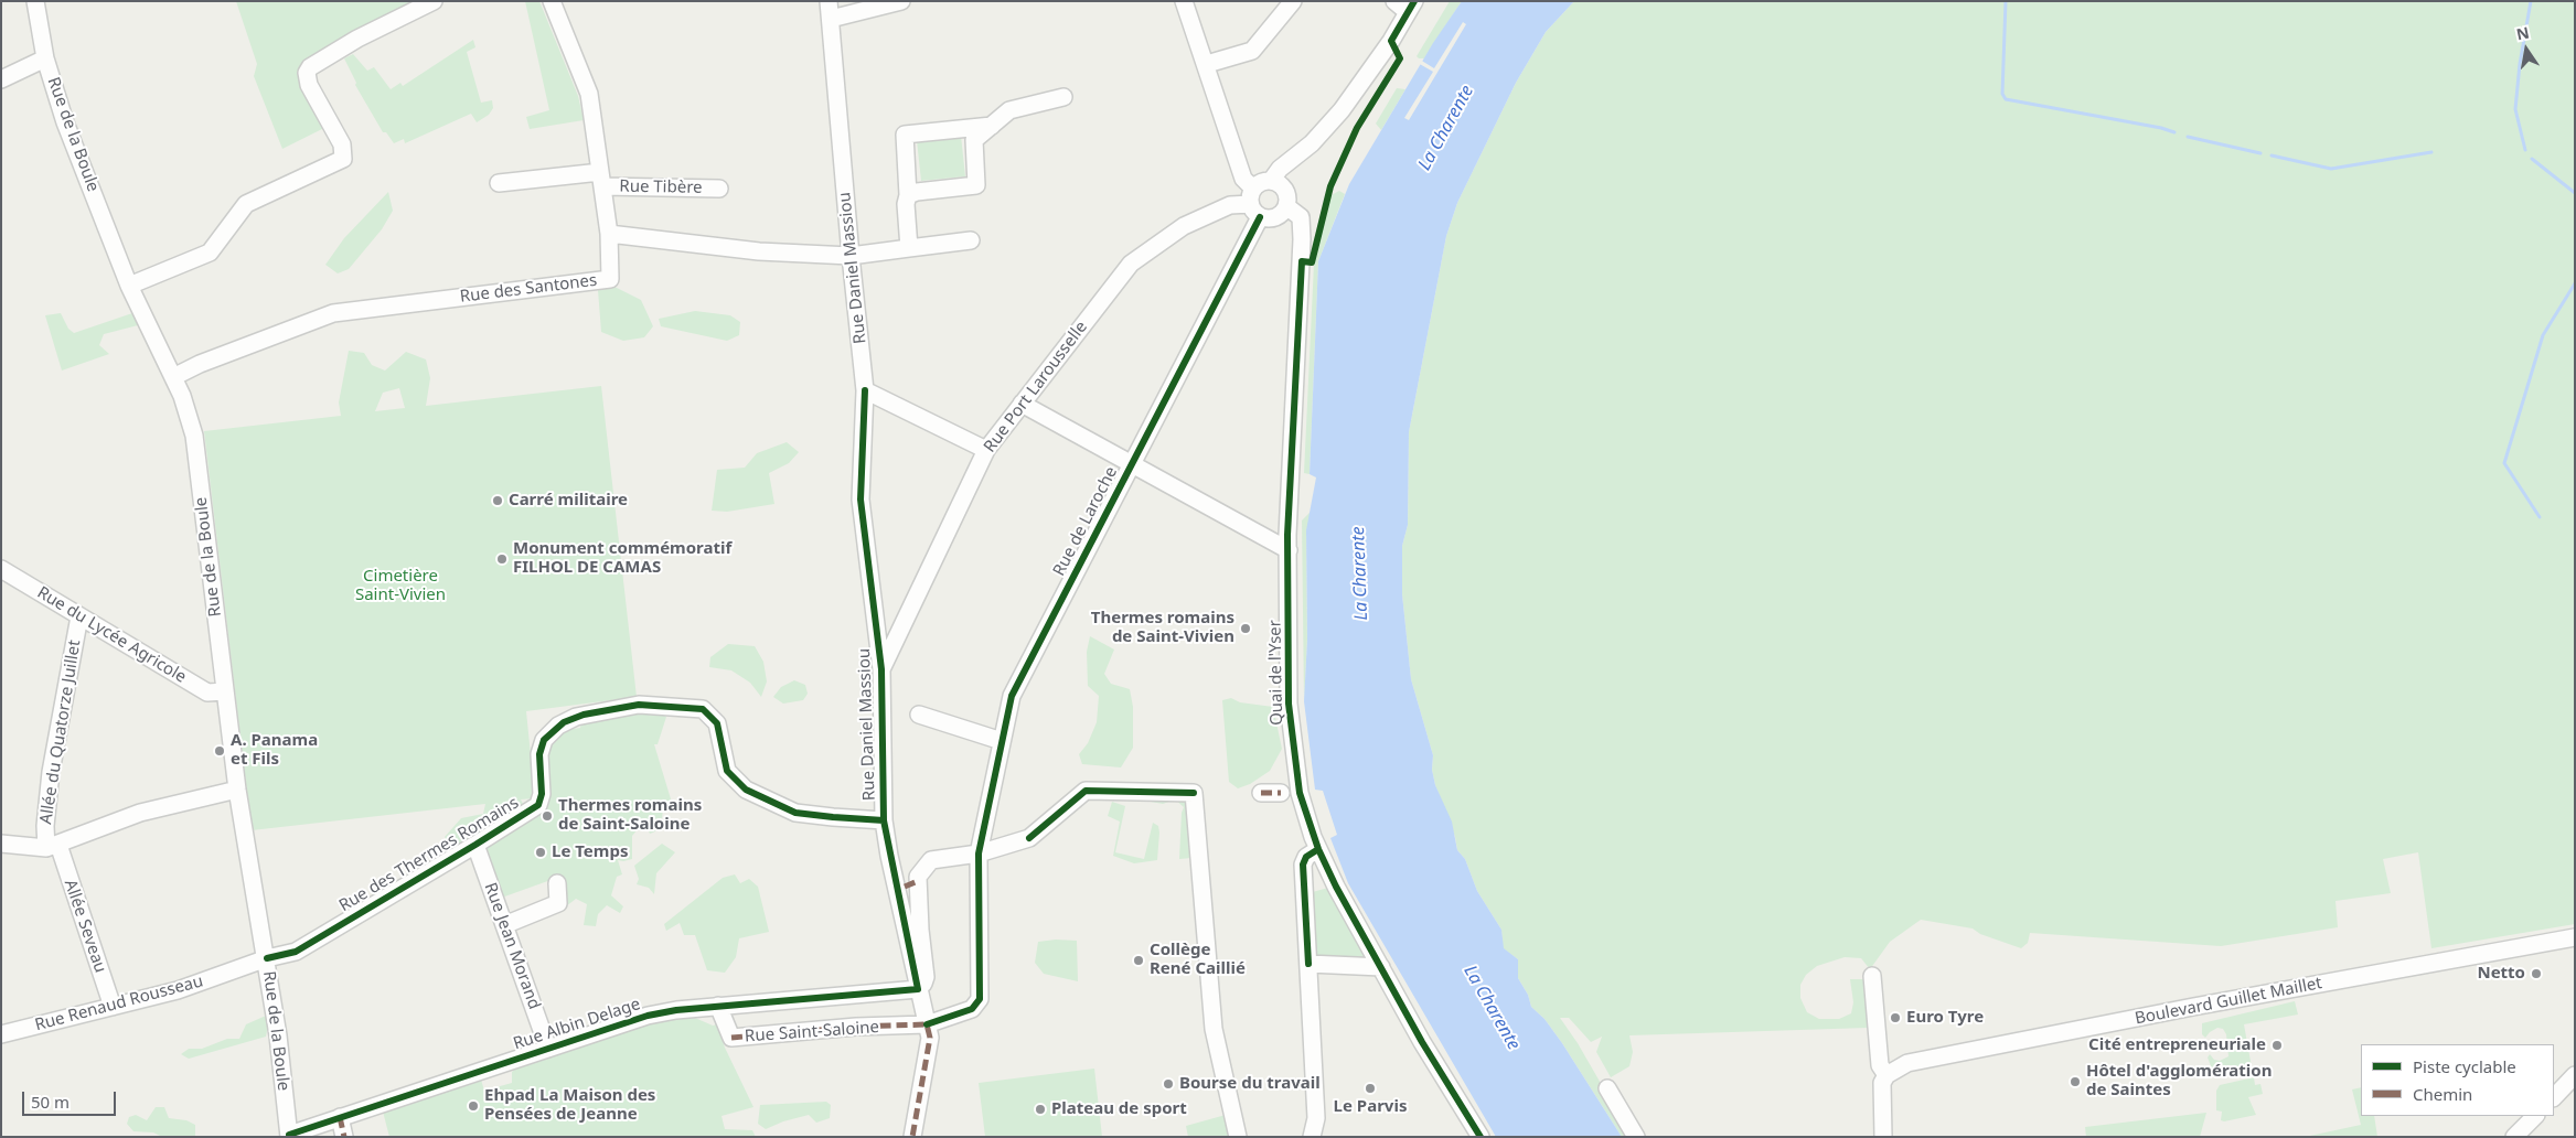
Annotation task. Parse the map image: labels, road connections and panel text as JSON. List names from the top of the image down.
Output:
{
  "streets": {
    "street": [
      "Rue de la Boule",
      "Rue Tibère",
      "Rue Daniel Massiou",
      "Rue des Santones",
      "Rue Port Larousselle",
      "Rue de Laroche",
      "Rue du Lycée Agricole",
      "Quai de l'Yser",
      "Allée du Quatorze Juillet",
      "Rue des Thermes Romains",
      "Allée Seveau",
      "Rue Jean Morand",
      "Boulevard Guillet Maillet",
      "Rue Renaud Rousseau",
      "Rue Albin Delage",
      "Rue Saint-Saloine"
    ]
  },
  "crossings": [
    ["Rue de la Boule", "Rue des Santones"],
    ["Rue de la Boule", "Rue du Lycée Agricole"],
    ["Rue de la Boule", "Rue des Thermes Romains"],
    ["Rue de la Boule", "Rue Renaud Rousseau"],
    ["Rue de la Boule", "Rue Albin Delage"],
    ["Rue Daniel Massiou", "Rue Port Larousselle"],
    ["Rue Daniel Massiou", "Rue des Thermes Romains"],
    ["Rue Daniel Massiou", "Rue Albin Delage"],
    ["Rue Daniel Massiou", "Rue Saint-Saloine"],
    ["Rue Port Larousselle", "Rue de Laroche"],
    ["Rue de Laroche", "Rue Saint-Saloine"],
    ["Rue du Lycée Agricole", "Allée du Quatorze Juillet"],
    ["Allée du Quatorze Juillet", "Allée Seveau"],
    ["Rue des Thermes Romains", "Rue Jean Morand"],
    ["Rue des Thermes Romains", "Rue Renaud Rousseau"],
    ["Allée Seveau", "Rue Renaud Rousseau"],
    ["Rue Jean Morand", "Rue Albin Delage"],
    ["Rue Albin Delage", "Rue Saint-Saloine"]
  ],
  "water": ["La Charente"],
  "parks": ["Cimetière Saint-Vivien"],
  "places": [
    "Carré militaire",
    "Monument commémoratif FILHOL DE CAMAS",
    "Thermes romains de Saint-Vivien",
    "A. Panama et Fils",
    "Thermes romains de Saint-Saloine",
    "Le Temps",
    "Collège René Caillié",
    "Netto",
    "Euro Tyre",
    "Cité entrepreneuriale",
    "Hôtel d'agglomération de Saintes",
    "Bourse du travail",
    "Le Parvis",
    "Ehpad La Maison des Pensées de Jeanne",
    "Plateau de sport"
  ],
  "legend": ["Piste cyclable", "Chemin"],
  "scale_bar": "50 m",
  "north": "top"
}
